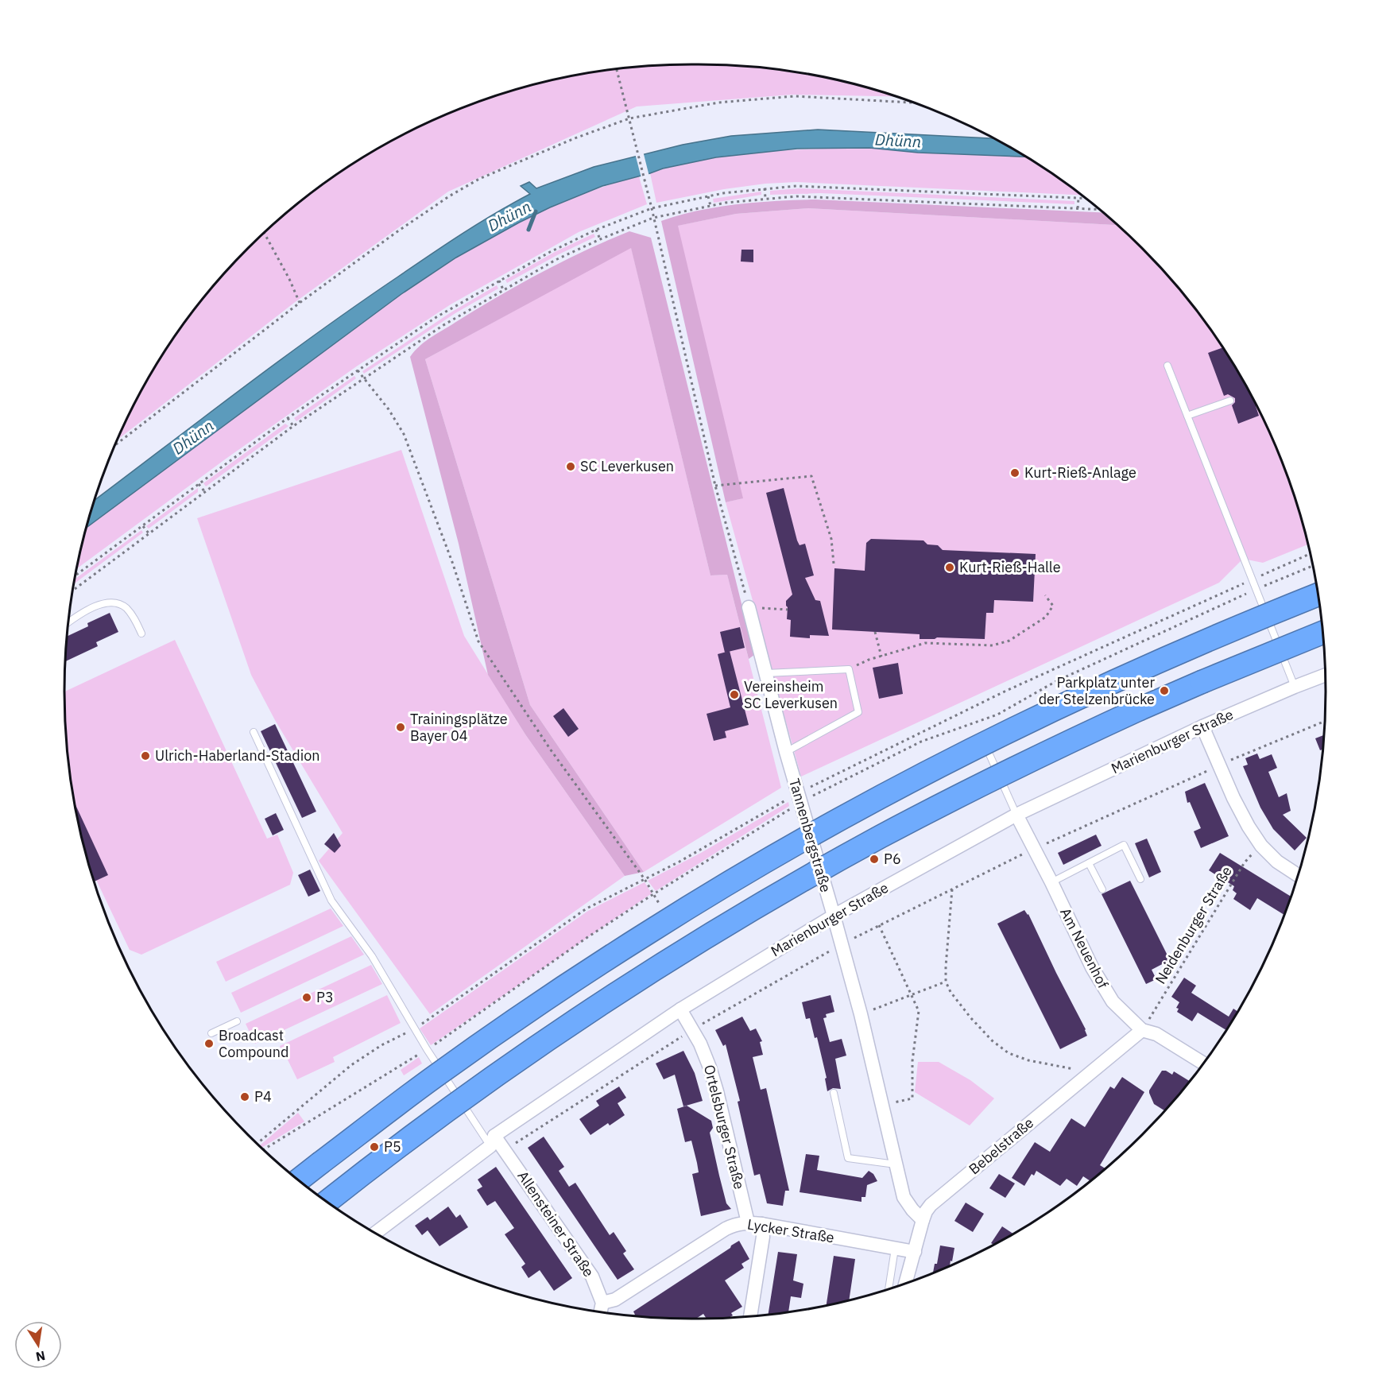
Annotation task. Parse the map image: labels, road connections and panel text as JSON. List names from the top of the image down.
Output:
{
  "streets": {
    "street": [
      "Marienburger Straße",
      "Tannenbergstraße",
      "Am Neuenhof",
      "Ortelsburger Straße",
      "Bebelstraße",
      "Allensteiner Straße",
      "Lycker Straße"
    ],
    "path": ["Neidenburger Straße"]
  },
  "crossings": [
    ["Marienburger Straße", "Tannenbergstraße"],
    ["Marienburger Straße", "Am Neuenhof"],
    ["Marienburger Straße", "Ortelsburger Straße"],
    ["Marienburger Straße", "Allensteiner Straße"],
    ["Tannenbergstraße", "Bebelstraße"],
    ["Am Neuenhof", "Bebelstraße"],
    ["Ortelsburger Straße", "Lycker Straße"],
    ["Bebelstraße", "Lycker Straße"],
    ["Allensteiner Straße", "Lycker Straße"]
  ],
  "water": ["Dhünn"],
  "places": [
    "SC Leverkusen",
    "Kurt-Rieß-Anlage",
    "Kurt-Rieß-Halle",
    "Parkplatz unter der Stelzenbrücke",
    "Vereinsheim SC Leverkusen",
    "Trainingsplätze Bayer 04",
    "Ulrich-Haberland-Stadion",
    "P6",
    "P3",
    "Broadcast Compound",
    "P4",
    "P5"
  ],
  "north": "bottom"
}
